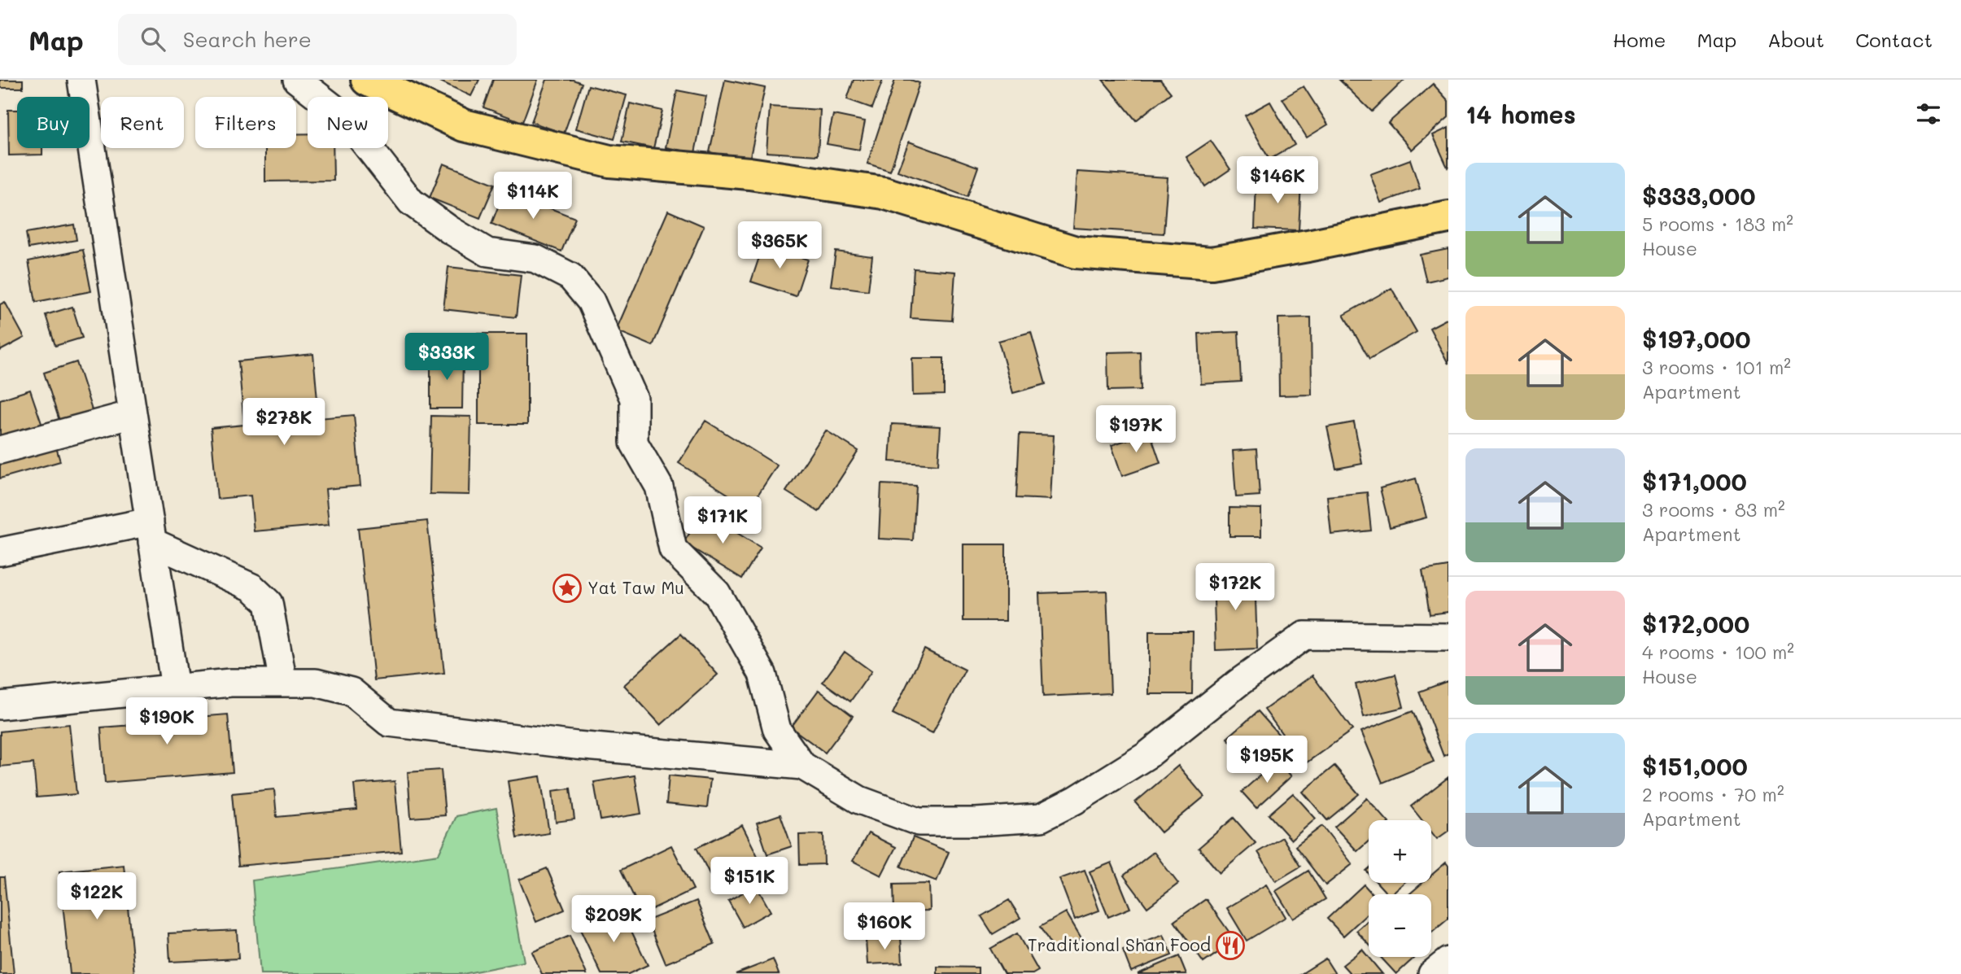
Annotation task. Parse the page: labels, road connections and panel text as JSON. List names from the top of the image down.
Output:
{
  "places": {
    "place": ["Yat Taw Mu"],
    "restaurant": ["Traditional Shan Food"]
  },
  "page": {
    "header": "Map",
    "search": "Search here",
    "nav": [
      "Home",
      "Map",
      "About",
      "Contact"
    ],
    "heading": "14 homes",
    "chip": [
      "Buy",
      "Rent",
      "Filters",
      "New"
    ],
    "list": [
      {
        "name": "$333,000",
        "note": "5 rooms · 183 m² · House"
      },
      {
        "name": "$197,000",
        "note": "3 rooms · 101 m² · Apartment"
      },
      {
        "name": "$171,000",
        "note": "3 rooms · 83 m² · Apartment"
      },
      {
        "name": "$172,000",
        "note": "4 rooms · 100 m² · House"
      },
      {
        "name": "$151,000",
        "note": "2 rooms · 70 m² · Apartment"
      }
    ],
    "price": [
      "$146K",
      "$114K",
      "$365K",
      "$333K",
      "$278K",
      "$197K",
      "$171K",
      "$172K",
      "$190K",
      "$195K",
      "$151K",
      "$122K",
      "$209K",
      "$160K"
    ],
    "map_buttons": ["+", "−"]
  }
}
